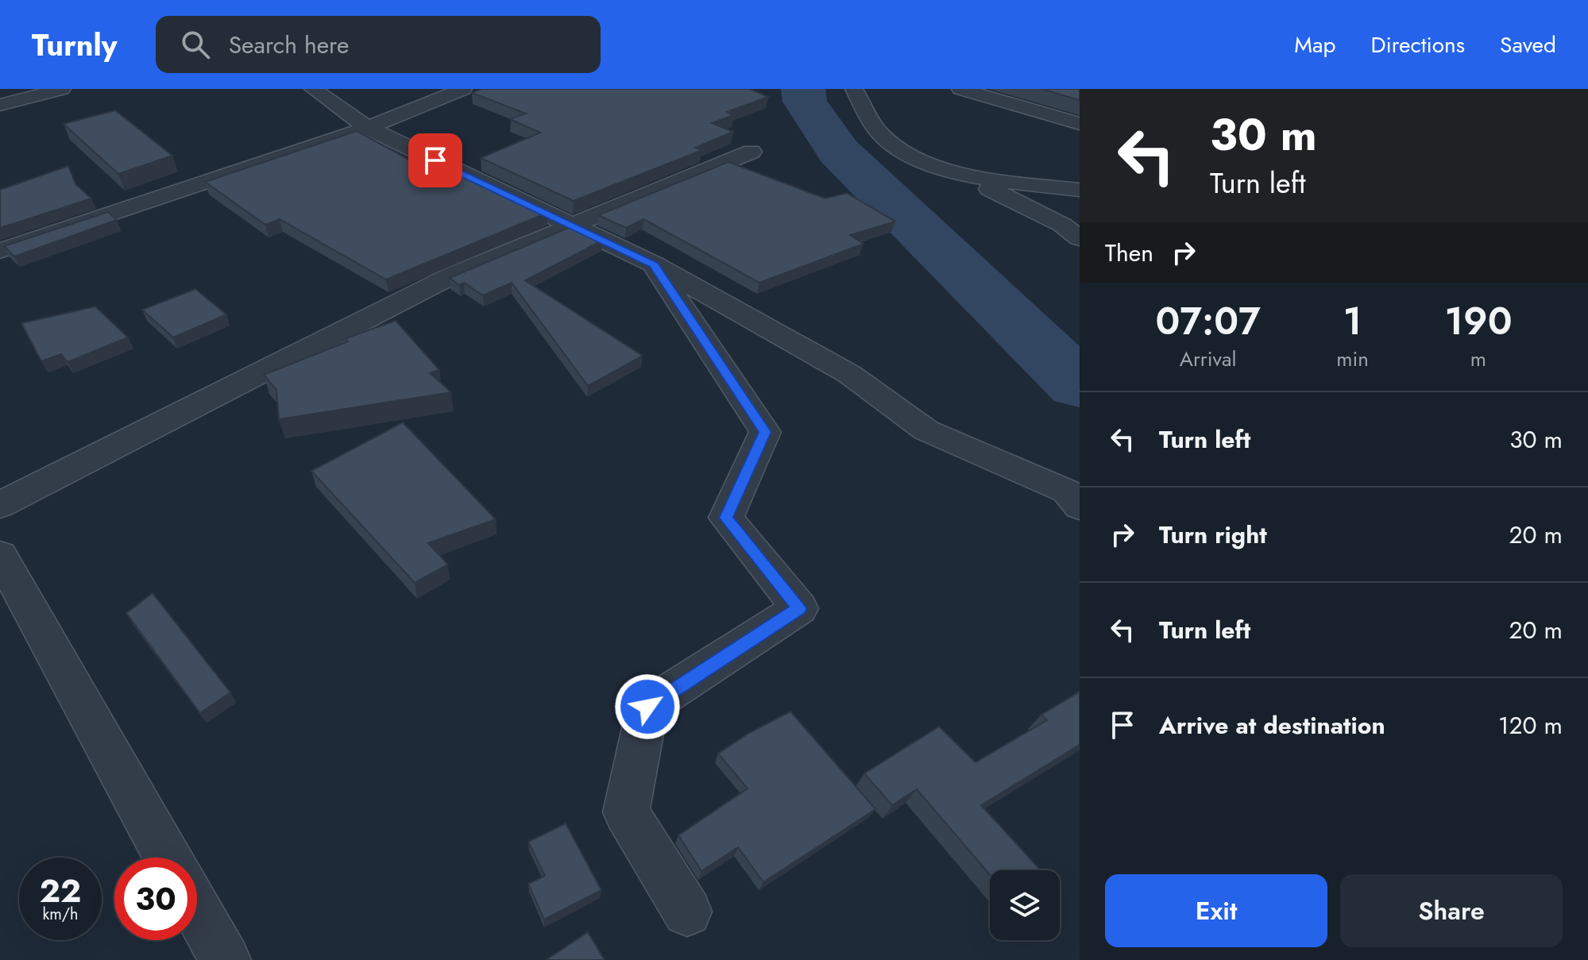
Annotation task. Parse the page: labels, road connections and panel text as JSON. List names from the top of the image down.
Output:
{
  "page": {
    "header": "Turnly",
    "search": "Search here",
    "nav": ["Map", "Directions", "Saved"],
    "turn": ["30 m", "Turn left"],
    "then": "Then",
    "eta": [
      "07:07",
      "Arrival",
      "1",
      "min",
      "190",
      "m"
    ],
    "list": [
      {
        "name": "Turn left",
        "value": "30 m"
      },
      {
        "name": "Turn right",
        "value": "20 m"
      },
      {
        "name": "Turn left",
        "value": "20 m"
      },
      {
        "name": "Arrive at destination",
        "value": "120 m"
      }
    ],
    "speed": "22 km/h",
    "limit": "30",
    "buttons": ["Exit", "Share"]
  }
}
